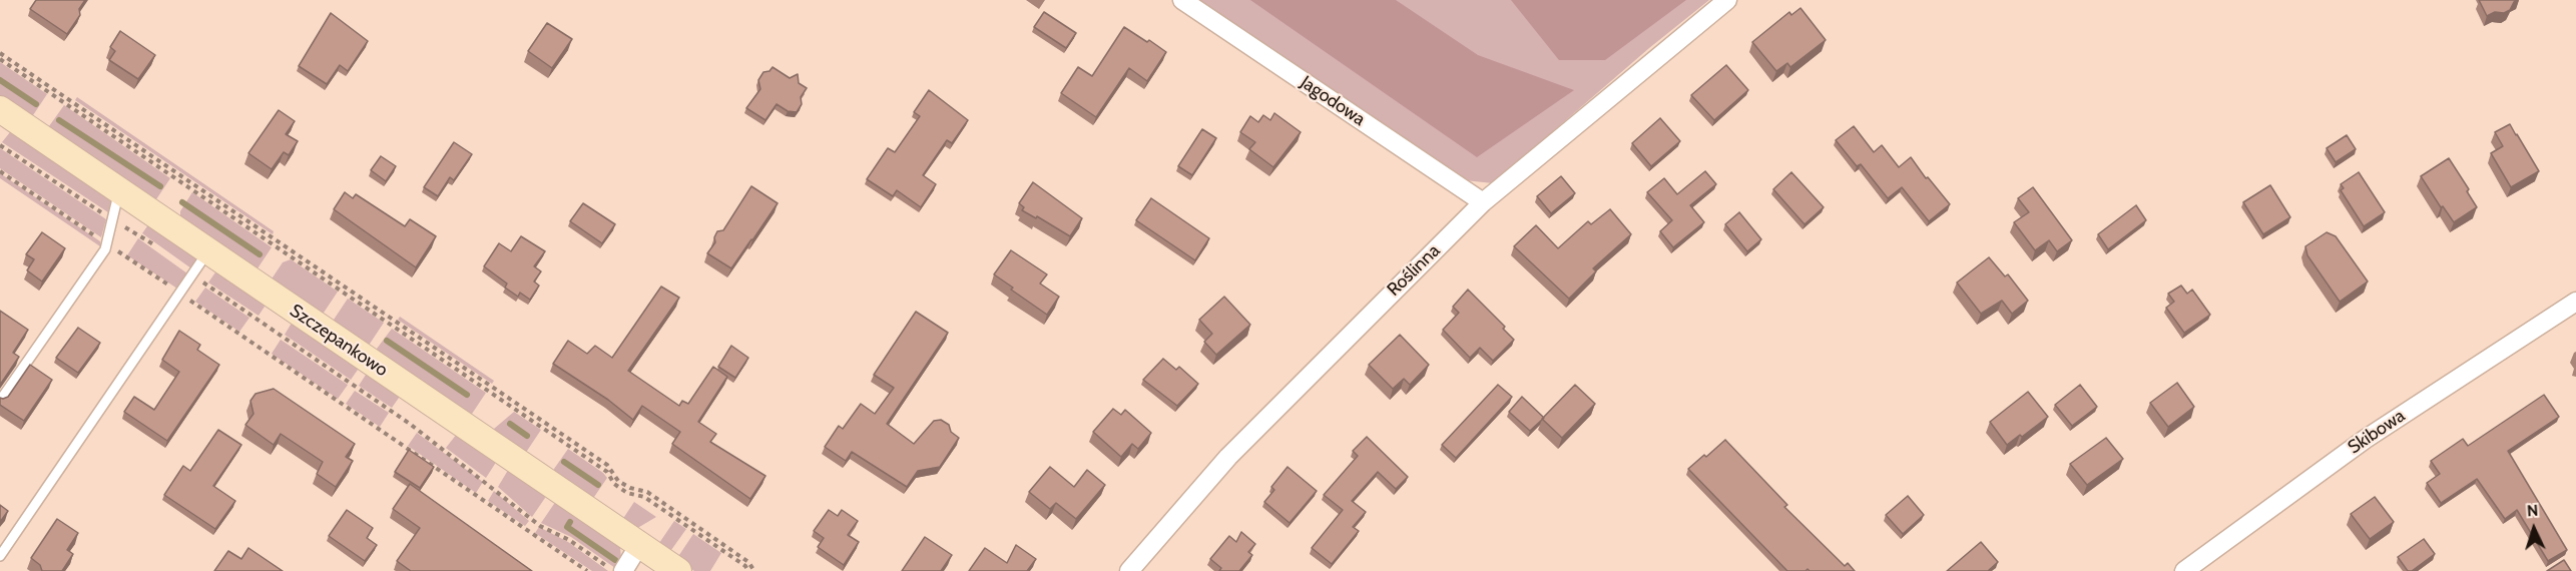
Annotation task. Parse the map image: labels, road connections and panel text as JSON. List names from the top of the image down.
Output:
{
  "streets": {
    "street": [
      "Jagodowa",
      "Roślinna",
      "Szczepankowo",
      "Skibowa"
    ]
  },
  "crossings": [
    ["Jagodowa", "Roślinna"]
  ],
  "north": "top"
}
